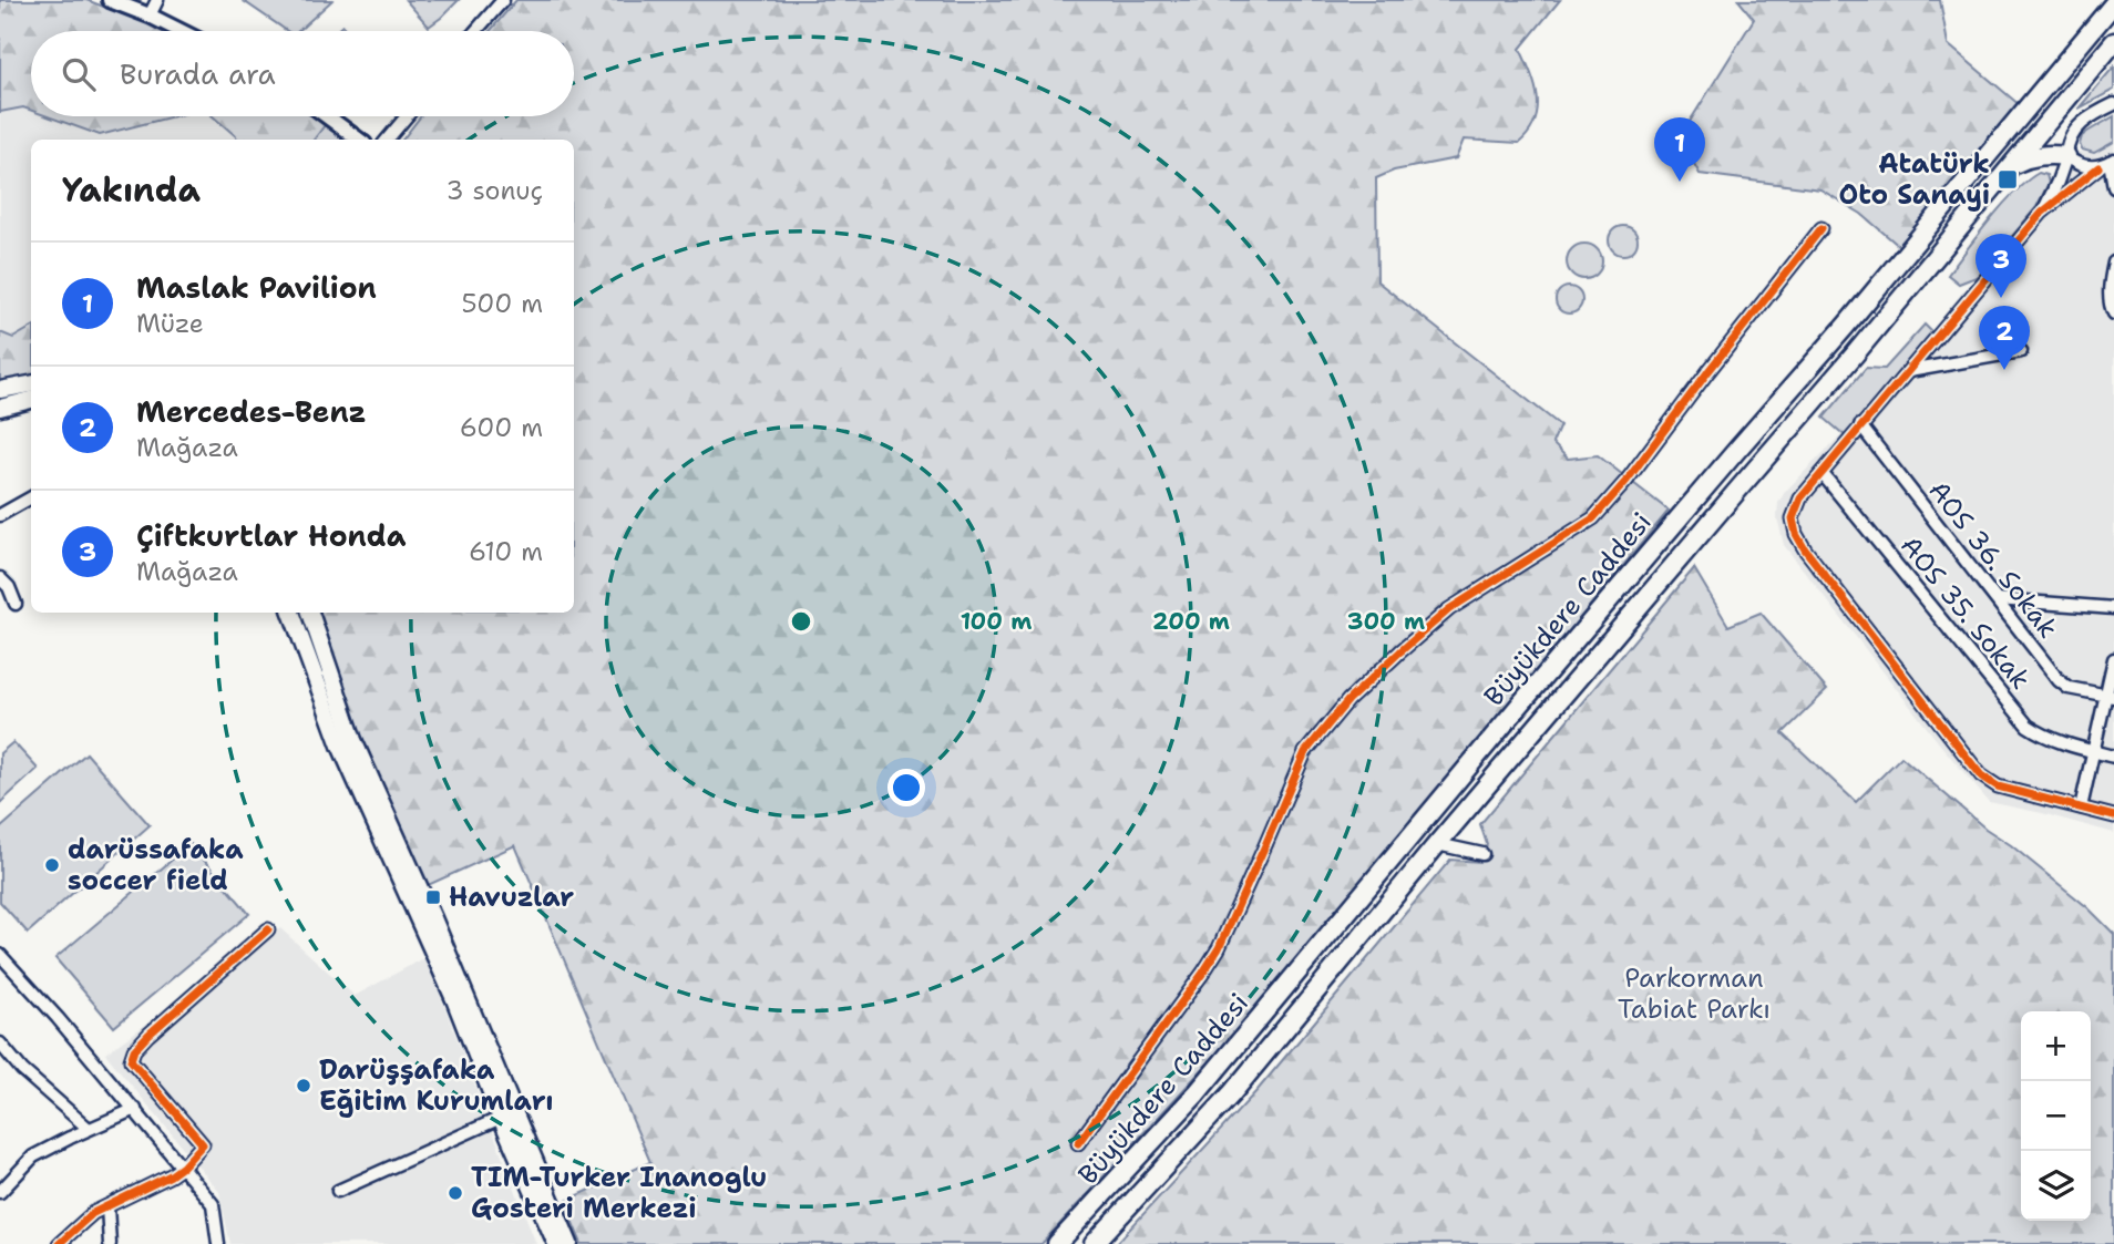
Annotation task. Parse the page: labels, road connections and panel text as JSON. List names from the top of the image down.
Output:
{
  "streets": {
    "main road": ["Büyükdere Caddesi"],
    "street": ["AOS 36. Sokak", "AOS 35. Sokak"]
  },
  "parks": ["Parkorman Tabiat Parkı"],
  "places": {
    "transit": ["Atatürk Oto Sanayi", "Havuzlar"],
    "other": ["darüssafaka soccer field", "Darüşşafaka Eğitim Kurumları", "TIM-Turker Inanoglu Gosteri Merkezi"]
  },
  "page": {
    "search": "Burada ara",
    "pins": ["1", "3", "2"],
    "heading": ["Yakında", "3 sonuç"],
    "list": [
      {
        "mark": "1",
        "name": "Maslak Pavilion",
        "note": "Müze",
        "value": "500 m"
      },
      {
        "mark": "2",
        "name": "Mercedes-Benz",
        "note": "Mağaza",
        "value": "600 m"
      },
      {
        "mark": "3",
        "name": "Çiftkurtlar Honda",
        "note": "Mağaza",
        "value": "610 m"
      }
    ],
    "map_buttons": ["+", "−"]
  },
  "rings": ["100 m", "200 m", "300 m"]
}
